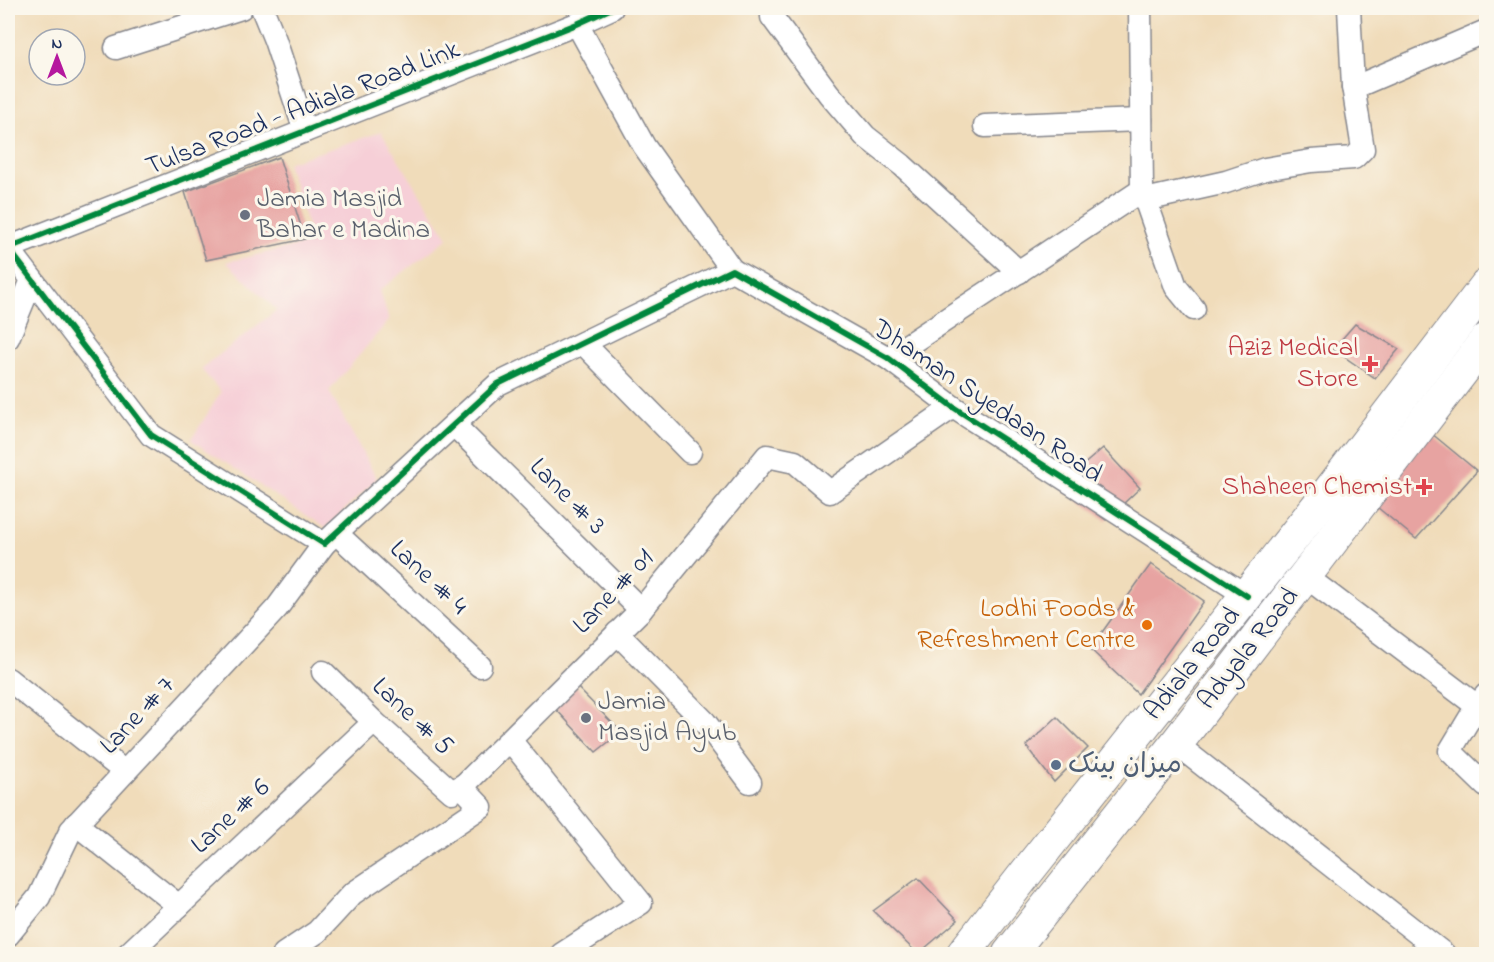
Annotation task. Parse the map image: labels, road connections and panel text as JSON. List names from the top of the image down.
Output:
{
  "streets": {
    "main road": ["Adyala Road", "Adiala Road"],
    "street": [
      "Tulsa Road - Adiala Road Link",
      "Dhaman Syedaan Road",
      "Lane # 3",
      "Lane # 4",
      "Lane # 01",
      "Lane # 7",
      "Lane # 5",
      "Lane # 6"
    ]
  },
  "crossings": [
    ["Dhaman Syedaan Road", "Lane # 01"],
    ["Dhaman Syedaan Road", "Adiala Road"],
    ["Lane # 3", "Lane # 01"],
    ["Lane # 4", "Lane # 7"],
    ["Lane # 01", "Lane # 5"],
    ["Lane # 5", "Lane # 6"]
  ],
  "places": {
    "other": [
      "Jamia Masjid Bahar e Madina",
      "Lodhi Foods & Refreshment Centre",
      "Jamia Masjid Ayub",
      "میزان بینک"
    ],
    "health": ["Aziz Medical Store", "Shaheen Chemist"]
  },
  "north": "top"
}
